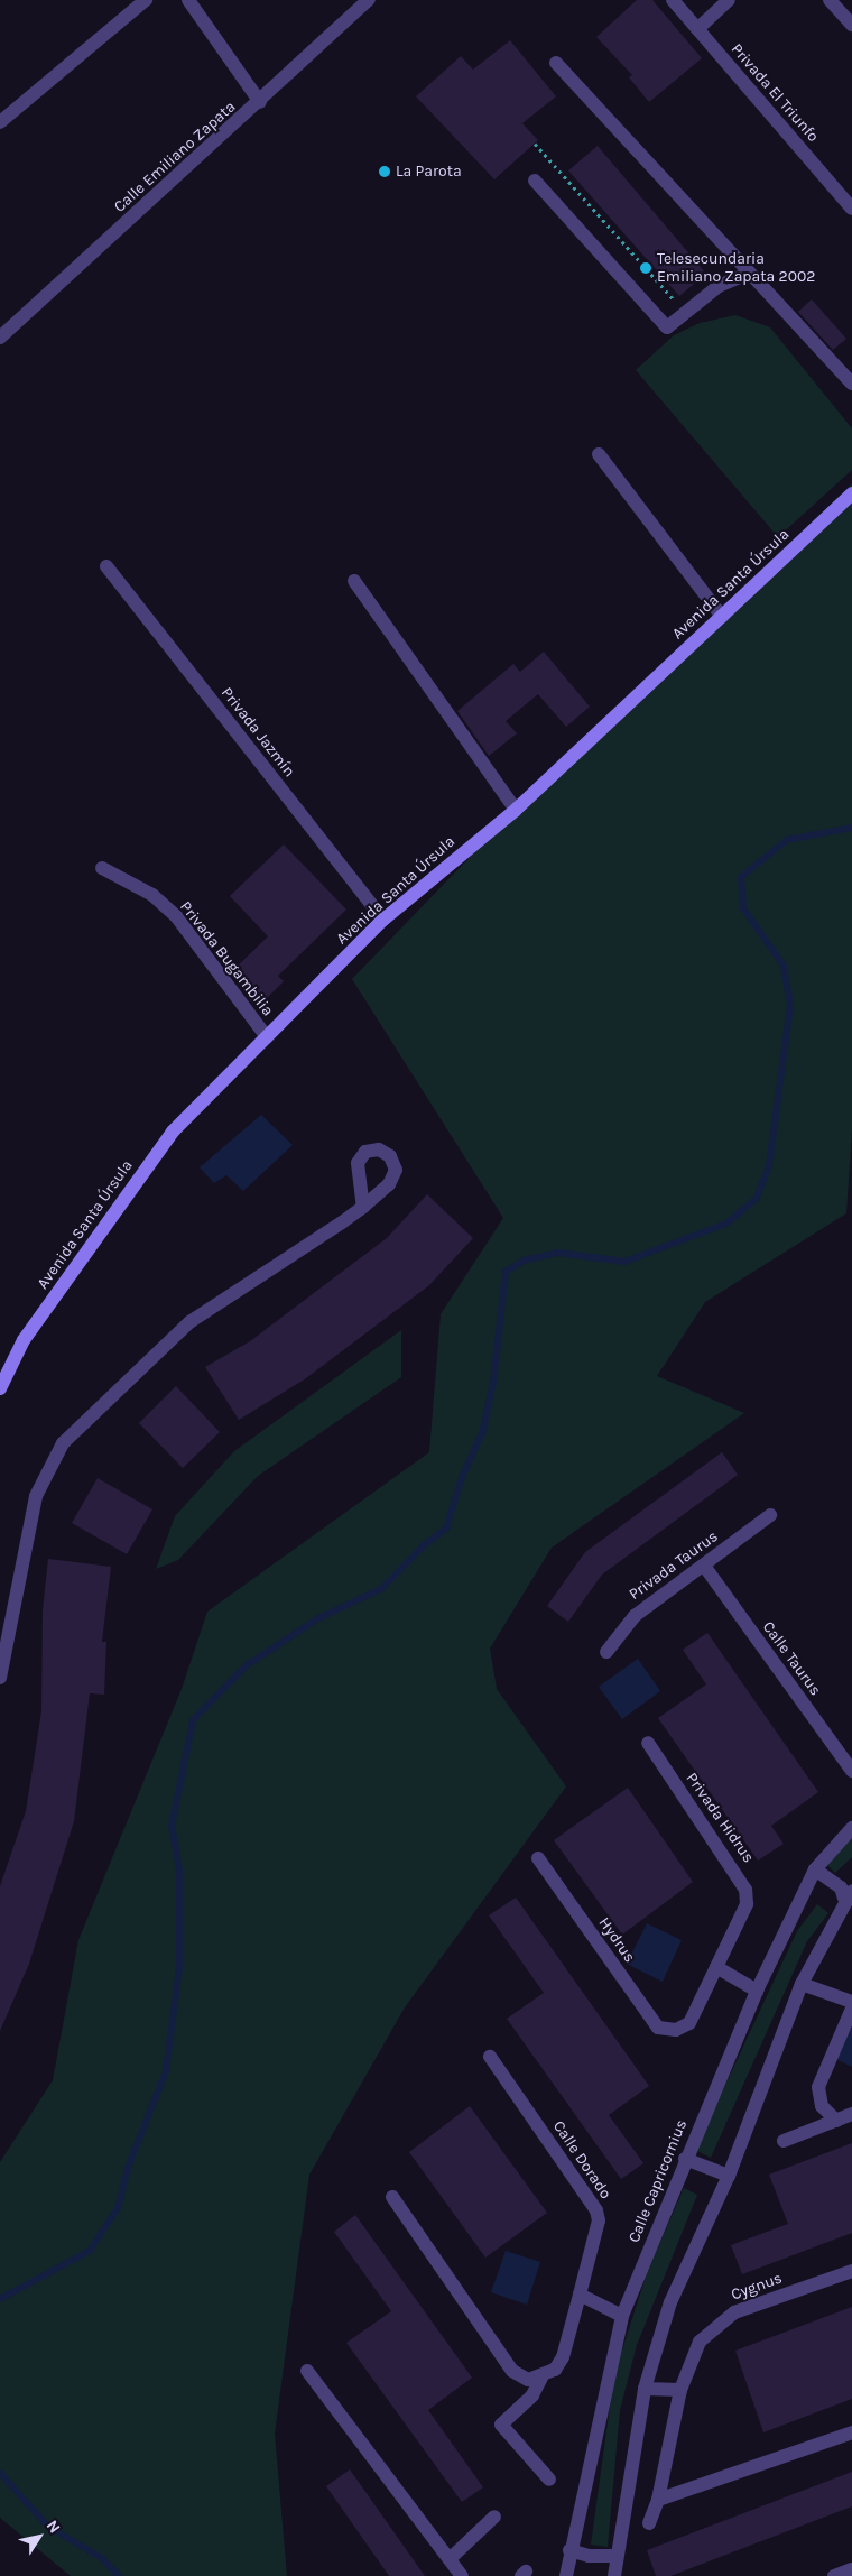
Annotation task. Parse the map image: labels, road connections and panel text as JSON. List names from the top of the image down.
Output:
{
  "streets": {
    "street": [
      "Privada El Triunfo",
      "Calle Emiliano Zapata",
      "Avenida Santa Úrsula",
      "Privada Jazmín",
      "Privada Bugambilia",
      "Privada Taurus",
      "Calle Taurus",
      "Privada Hidrus",
      "Hydrus",
      "Calle Dorado",
      "Calle Capricornius",
      "Cygnus"
    ]
  },
  "crossings": [
    ["Avenida Santa Úrsula", "Privada Jazmín"],
    ["Avenida Santa Úrsula", "Privada Bugambilia"],
    ["Privada Taurus", "Calle Taurus"],
    ["Privada Hidrus", "Hydrus"]
  ],
  "places": ["La Parota", "Telesecundaria Emiliano Zapata 2002"],
  "north": "top right"
}
